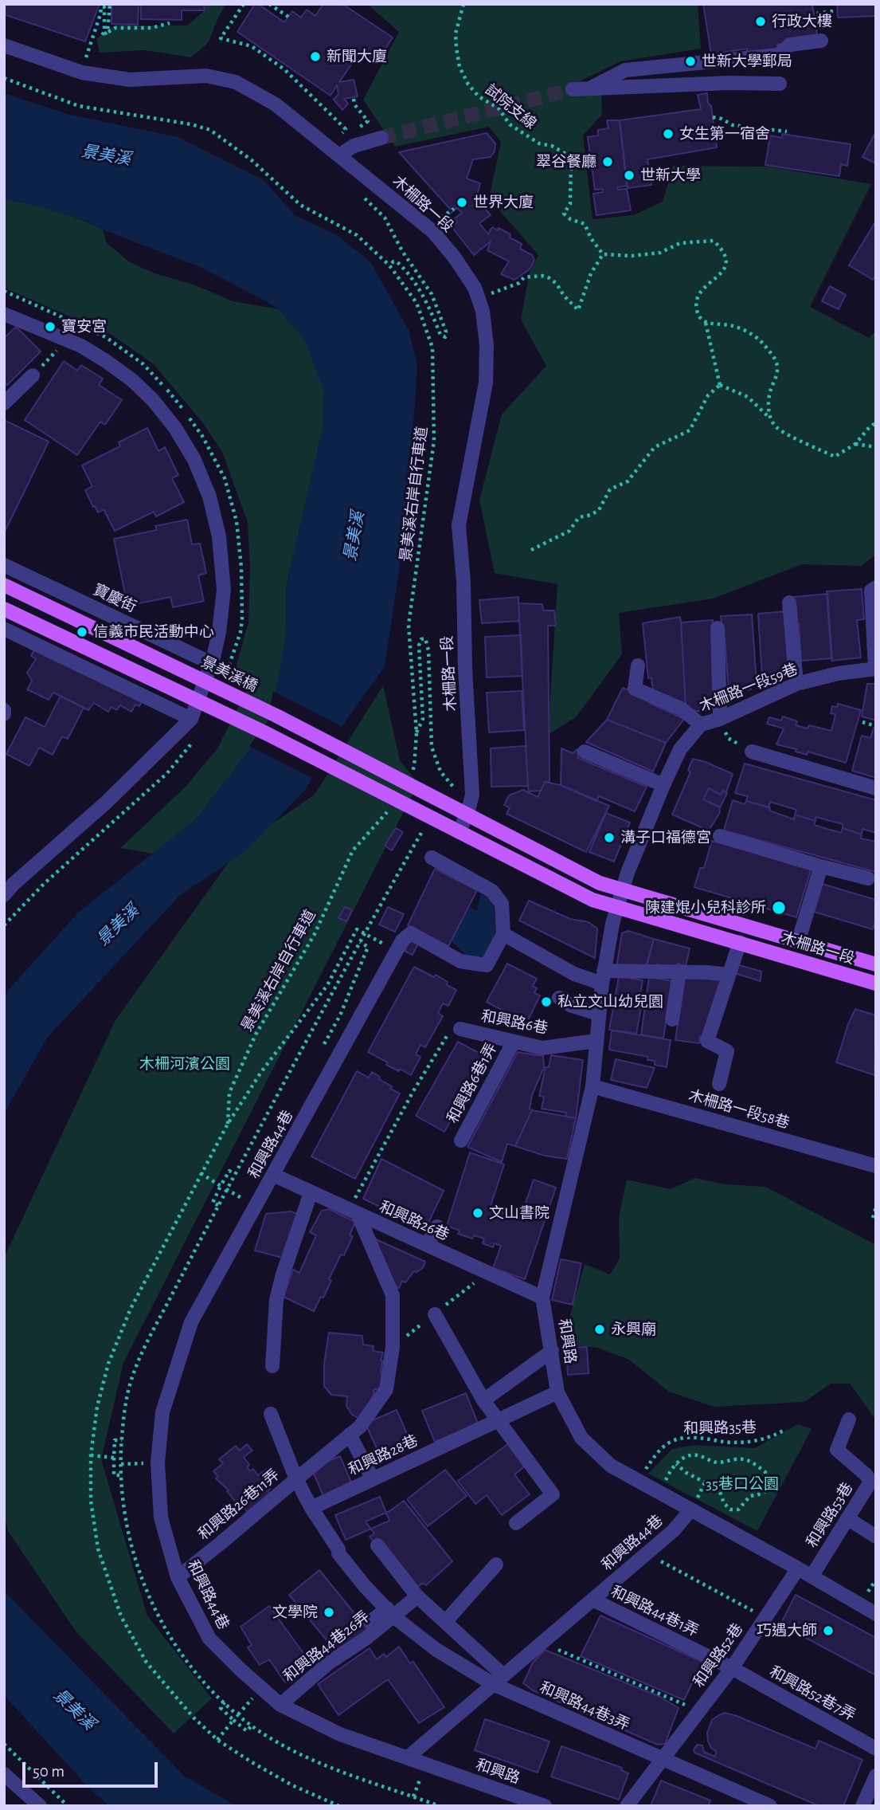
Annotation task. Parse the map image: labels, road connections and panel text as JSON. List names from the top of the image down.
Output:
{
  "streets": {
    "main road": ["木柵路一段", "景美溪橋"],
    "street": [
      "寶慶街",
      "木柵路一段59巷",
      "和興路6巷",
      "和興路6巷1弄",
      "木柵路一段58巷",
      "和興路44巷",
      "和興路26巷",
      "和興路",
      "和興路28巷",
      "和興路26巷11弄",
      "和興路53巷",
      "和興路44巷1弄",
      "和興路44巷26弄",
      "和興路52巷",
      "和興路52巷7弄",
      "和興路44巷3弄"
    ],
    "path": ["試院支線", "景美溪右岸自行車道", "和興路35巷"]
  },
  "crossings": [
    ["木柵路一段", "景美溪橋"],
    ["木柵路一段", "木柵路一段59巷"],
    ["木柵路一段", "和興路"],
    ["木柵路一段59巷", "和興路"],
    ["和興路6巷", "和興路6巷1弄"],
    ["和興路6巷", "和興路"],
    ["木柵路一段58巷", "和興路"],
    ["和興路44巷", "和興路26巷"],
    ["和興路44巷", "和興路"],
    ["和興路44巷", "和興路26巷11弄"],
    ["和興路44巷", "和興路44巷1弄"],
    ["和興路44巷", "和興路44巷26弄"],
    ["和興路44巷", "和興路44巷3弄"],
    ["和興路26巷", "和興路"],
    ["和興路26巷", "和興路26巷11弄"],
    ["和興路", "和興路35巷"],
    ["和興路", "和興路28巷"],
    ["和興路", "和興路53巷"],
    ["和興路", "和興路52巷"],
    ["和興路28巷", "和興路44巷26弄"],
    ["和興路44巷1弄", "和興路52巷"],
    ["和興路44巷1弄", "和興路52巷7弄"],
    ["和興路44巷26弄", "和興路44巷3弄"],
    ["和興路52巷", "和興路52巷7弄"],
    ["和興路52巷", "和興路44巷3弄"]
  ],
  "water": ["景美溪"],
  "parks": ["木柵河濱公園", "35巷口公園"],
  "places": [
    "行政大樓",
    "新聞大廈",
    "世新大學郵局",
    "女生第一宿舍",
    "翠谷餐廳",
    "世新大學",
    "世界大廈",
    "寶安宮",
    "信義市民活動中心",
    "溝子口福德宮",
    "陳建焜小兒科診所",
    "私立文山幼兒園",
    "文山書院",
    "永興廟",
    "文學院",
    "巧遇大師"
  ],
  "scale_bar": "50 m"
}
